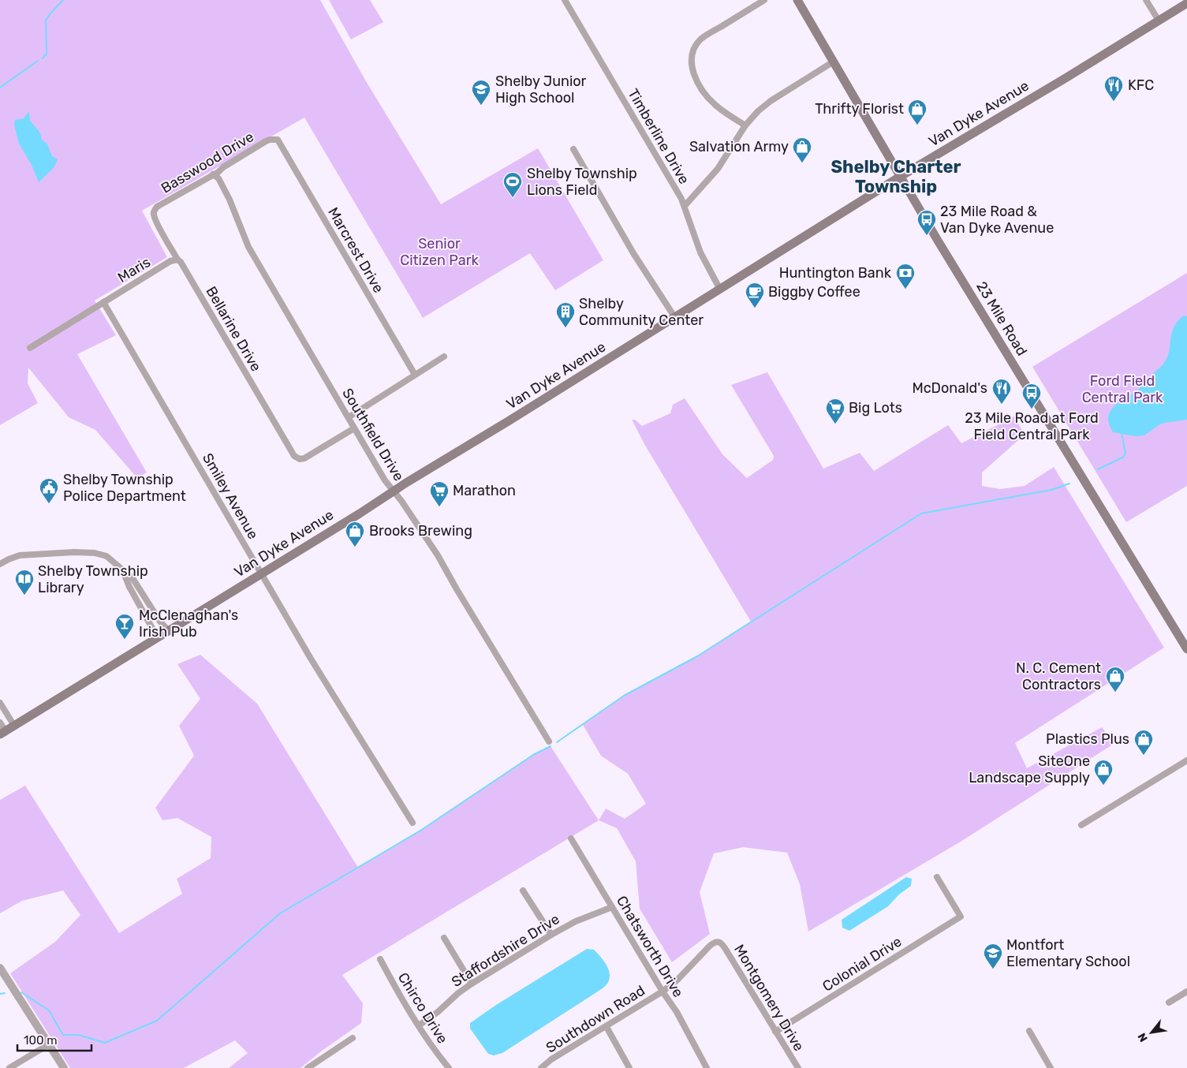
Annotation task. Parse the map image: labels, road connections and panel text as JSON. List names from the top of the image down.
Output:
{
  "streets": {
    "main road": ["Van Dyke Avenue", "23 Mile Road"],
    "street": [
      "Timberline Drive",
      "Basswood Drive",
      "Marcrest Drive",
      "Maris",
      "Bellarine Drive",
      "Southfield Drive",
      "Smiley Avenue",
      "Chatsworth Drive",
      "Staffordshire Drive",
      "Colonial Drive",
      "Montgomery Drive",
      "Chirco Drive",
      "Southdown Road"
    ]
  },
  "crossings": [
    ["Van Dyke Avenue", "Timberline Drive"],
    ["Van Dyke Avenue", "23 Mile Road"],
    ["Van Dyke Avenue", "Southfield Drive"],
    ["Van Dyke Avenue", "Smiley Avenue"],
    ["Basswood Drive", "Marcrest Drive"],
    ["Basswood Drive", "Bellarine Drive"],
    ["Basswood Drive", "Southfield Drive"],
    ["Maris", "Bellarine Drive"],
    ["Maris", "Smiley Avenue"],
    ["Bellarine Drive", "Southfield Drive"],
    ["Chatsworth Drive", "Staffordshire Drive"],
    ["Chatsworth Drive", "Southdown Road"],
    ["Staffordshire Drive", "Chirco Drive"],
    ["Colonial Drive", "Montgomery Drive"],
    ["Montgomery Drive", "Southdown Road"]
  ],
  "districts": ["Shelby Charter Township"],
  "parks": ["Senior Citizen Park", "Ford Field Central Park"],
  "places": {
    "restaurant": ["KFC", "McDonald's"],
    "school or university": ["Shelby Junior High School", "Montfort Elementary School"],
    "shop": [
      "Thrifty Florist",
      "Salvation Army",
      "Brooks Brewing",
      "N. C. Cement Contractors",
      "Plastics Plus",
      "SiteOne Landscape Supply"
    ],
    "sports": ["Shelby Township Lions Field"],
    "bus stop": ["23 Mile Road & Van Dyke Avenue", "23 Mile Road at Ford Field Central Park"],
    "bank": ["Huntington Bank"],
    "cafe": ["Biggby Coffee"],
    "building": ["Shelby Community Center"],
    "supermarket": ["Big Lots", "Marathon"],
    "public building": ["Shelby Township Police Department"],
    "library": ["Shelby Township Library"],
    "bar": ["McClenaghan's Irish Pub"]
  },
  "scale_bar": "100 m",
  "north": "bottom left"
}
